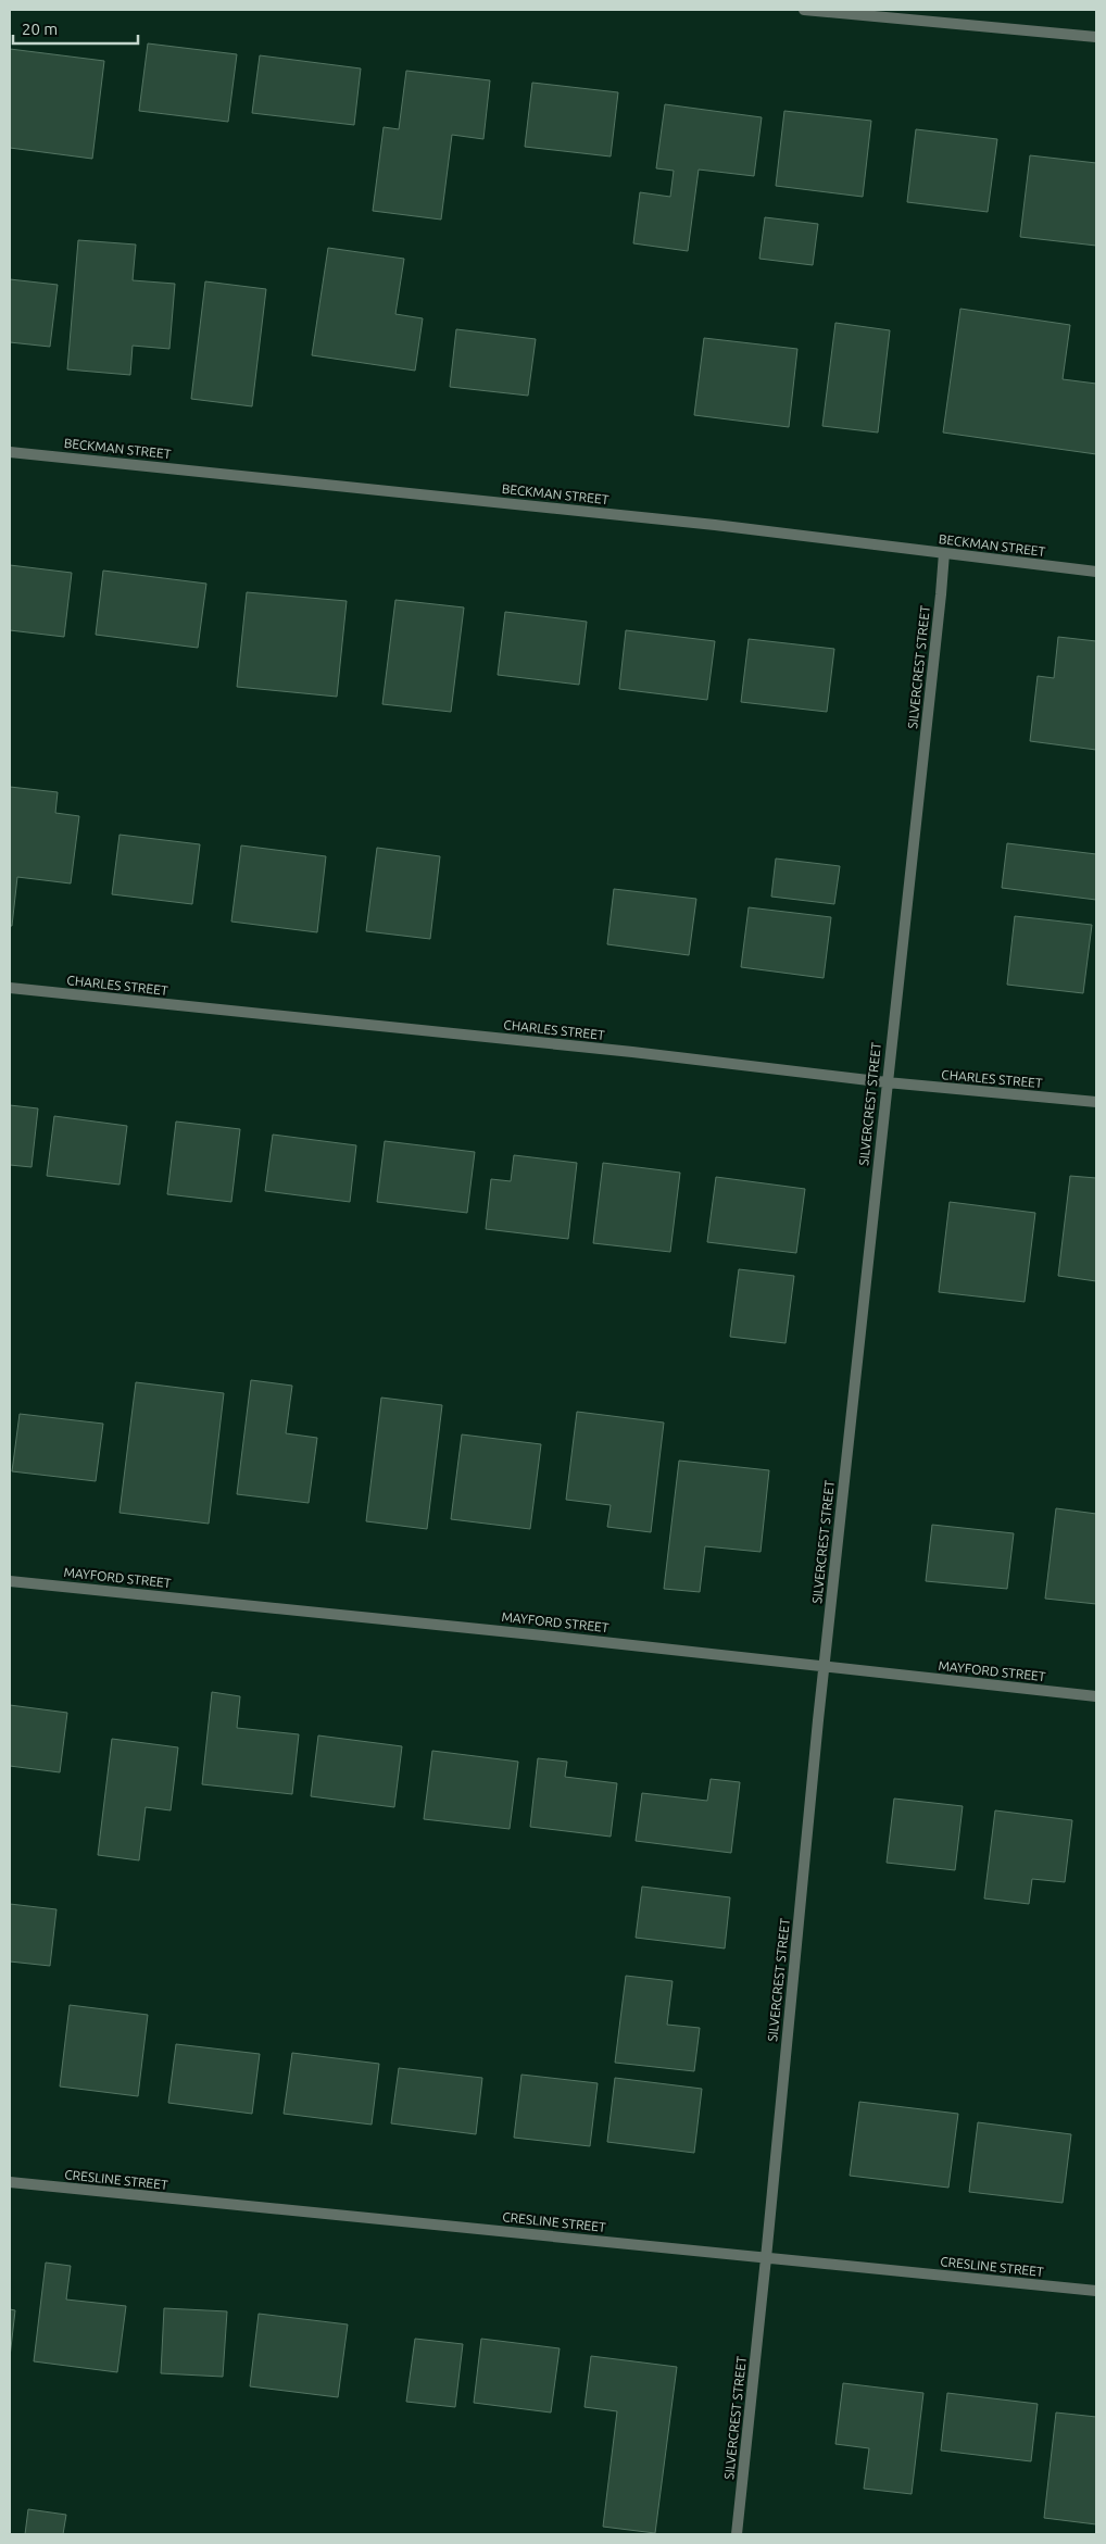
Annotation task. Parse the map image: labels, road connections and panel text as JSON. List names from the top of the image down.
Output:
{
  "streets": {
    "street": [
      "BECKMAN STREET",
      "SILVERCREST STREET",
      "CHARLES STREET",
      "MAYFORD STREET",
      "CRESLINE STREET"
    ]
  },
  "crossings": [
    ["BECKMAN STREET", "SILVERCREST STREET"],
    ["SILVERCREST STREET", "CHARLES STREET"],
    ["SILVERCREST STREET", "MAYFORD STREET"],
    ["SILVERCREST STREET", "CRESLINE STREET"]
  ],
  "scale_bar": "20 m"
}
